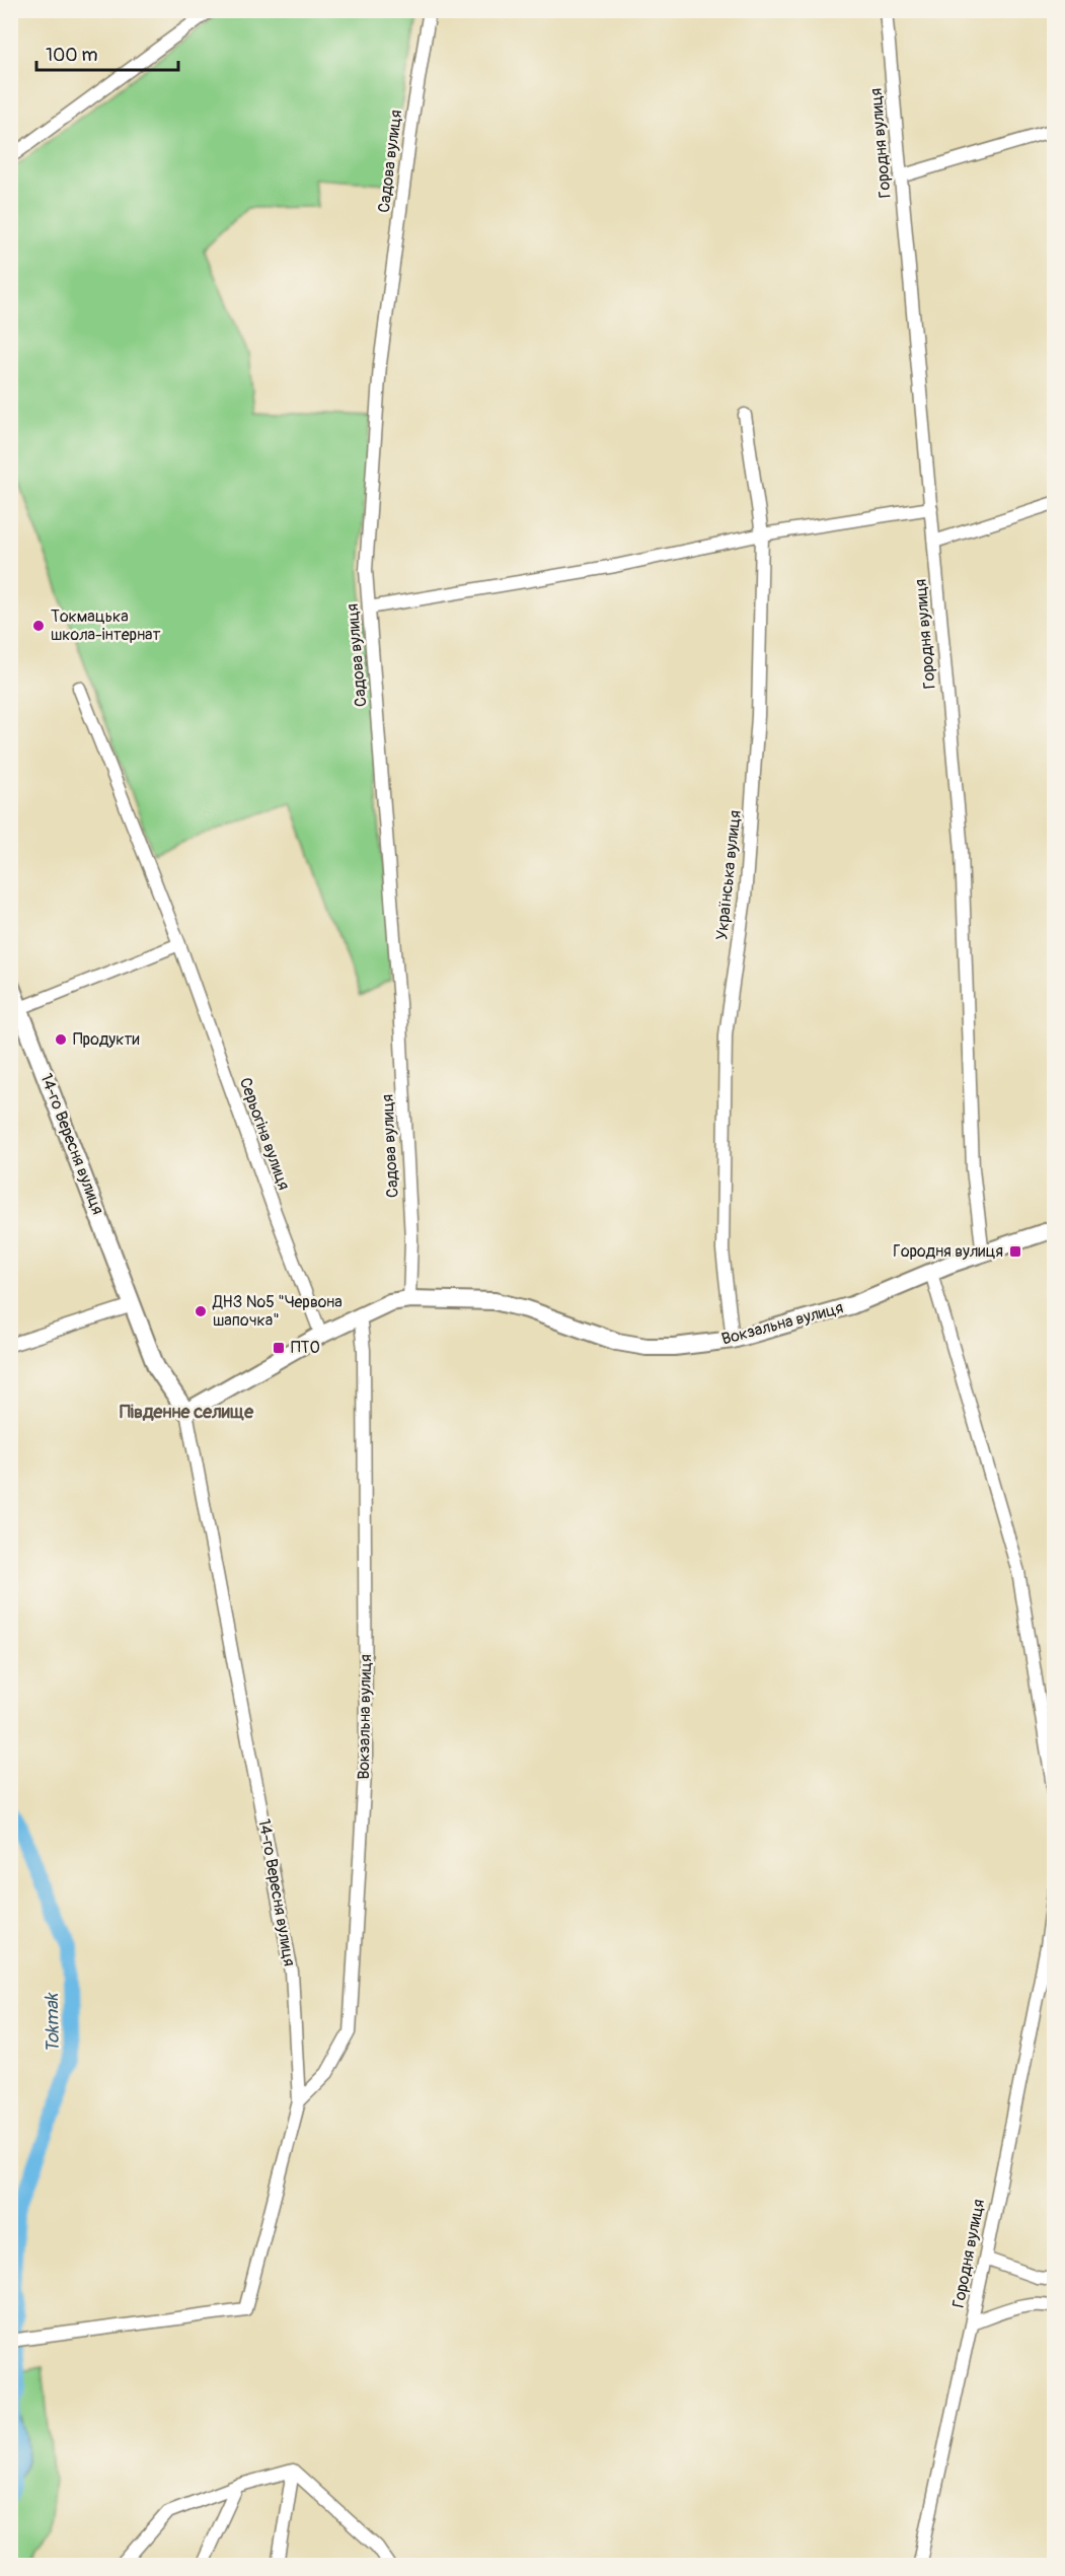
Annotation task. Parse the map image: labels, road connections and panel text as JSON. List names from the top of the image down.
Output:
{
  "streets": {
    "street": [
      "Городня вулиця",
      "Садова вулиця",
      "Українська вулиця",
      "Серьогіна вулиця",
      "14-го Вересня вулиця",
      "Вокзальна вулиця"
    ]
  },
  "crossings": [
    ["Городня вулиця", "Вокзальна вулиця"],
    ["Садова вулиця", "Вокзальна вулиця"],
    ["Українська вулиця", "Вокзальна вулиця"],
    ["Серьогіна вулиця", "Вокзальна вулиця"],
    ["14-го Вересня вулиця", "Вокзальна вулиця"]
  ],
  "districts": ["Південне селище"],
  "water": ["Tokmak"],
  "places": {
    "other": ["Токмацька школа-інтернат", "Продукти", "ДНЗ №5 \"Червона шапочка\""],
    "transit": ["Городня вулиця", "ПТО"]
  },
  "scale_bar": "100 m"
}
